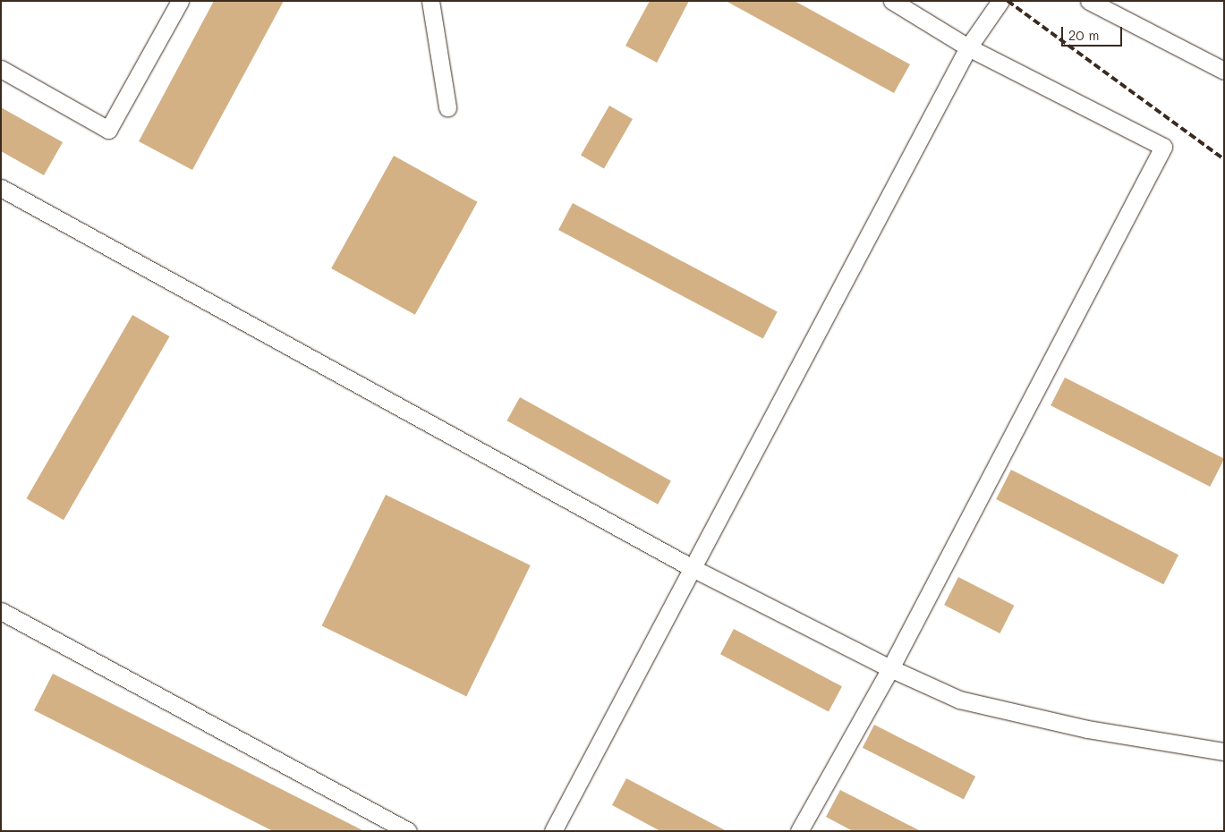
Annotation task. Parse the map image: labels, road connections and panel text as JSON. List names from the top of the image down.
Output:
{
  "scale_bar": "20 m"
}
